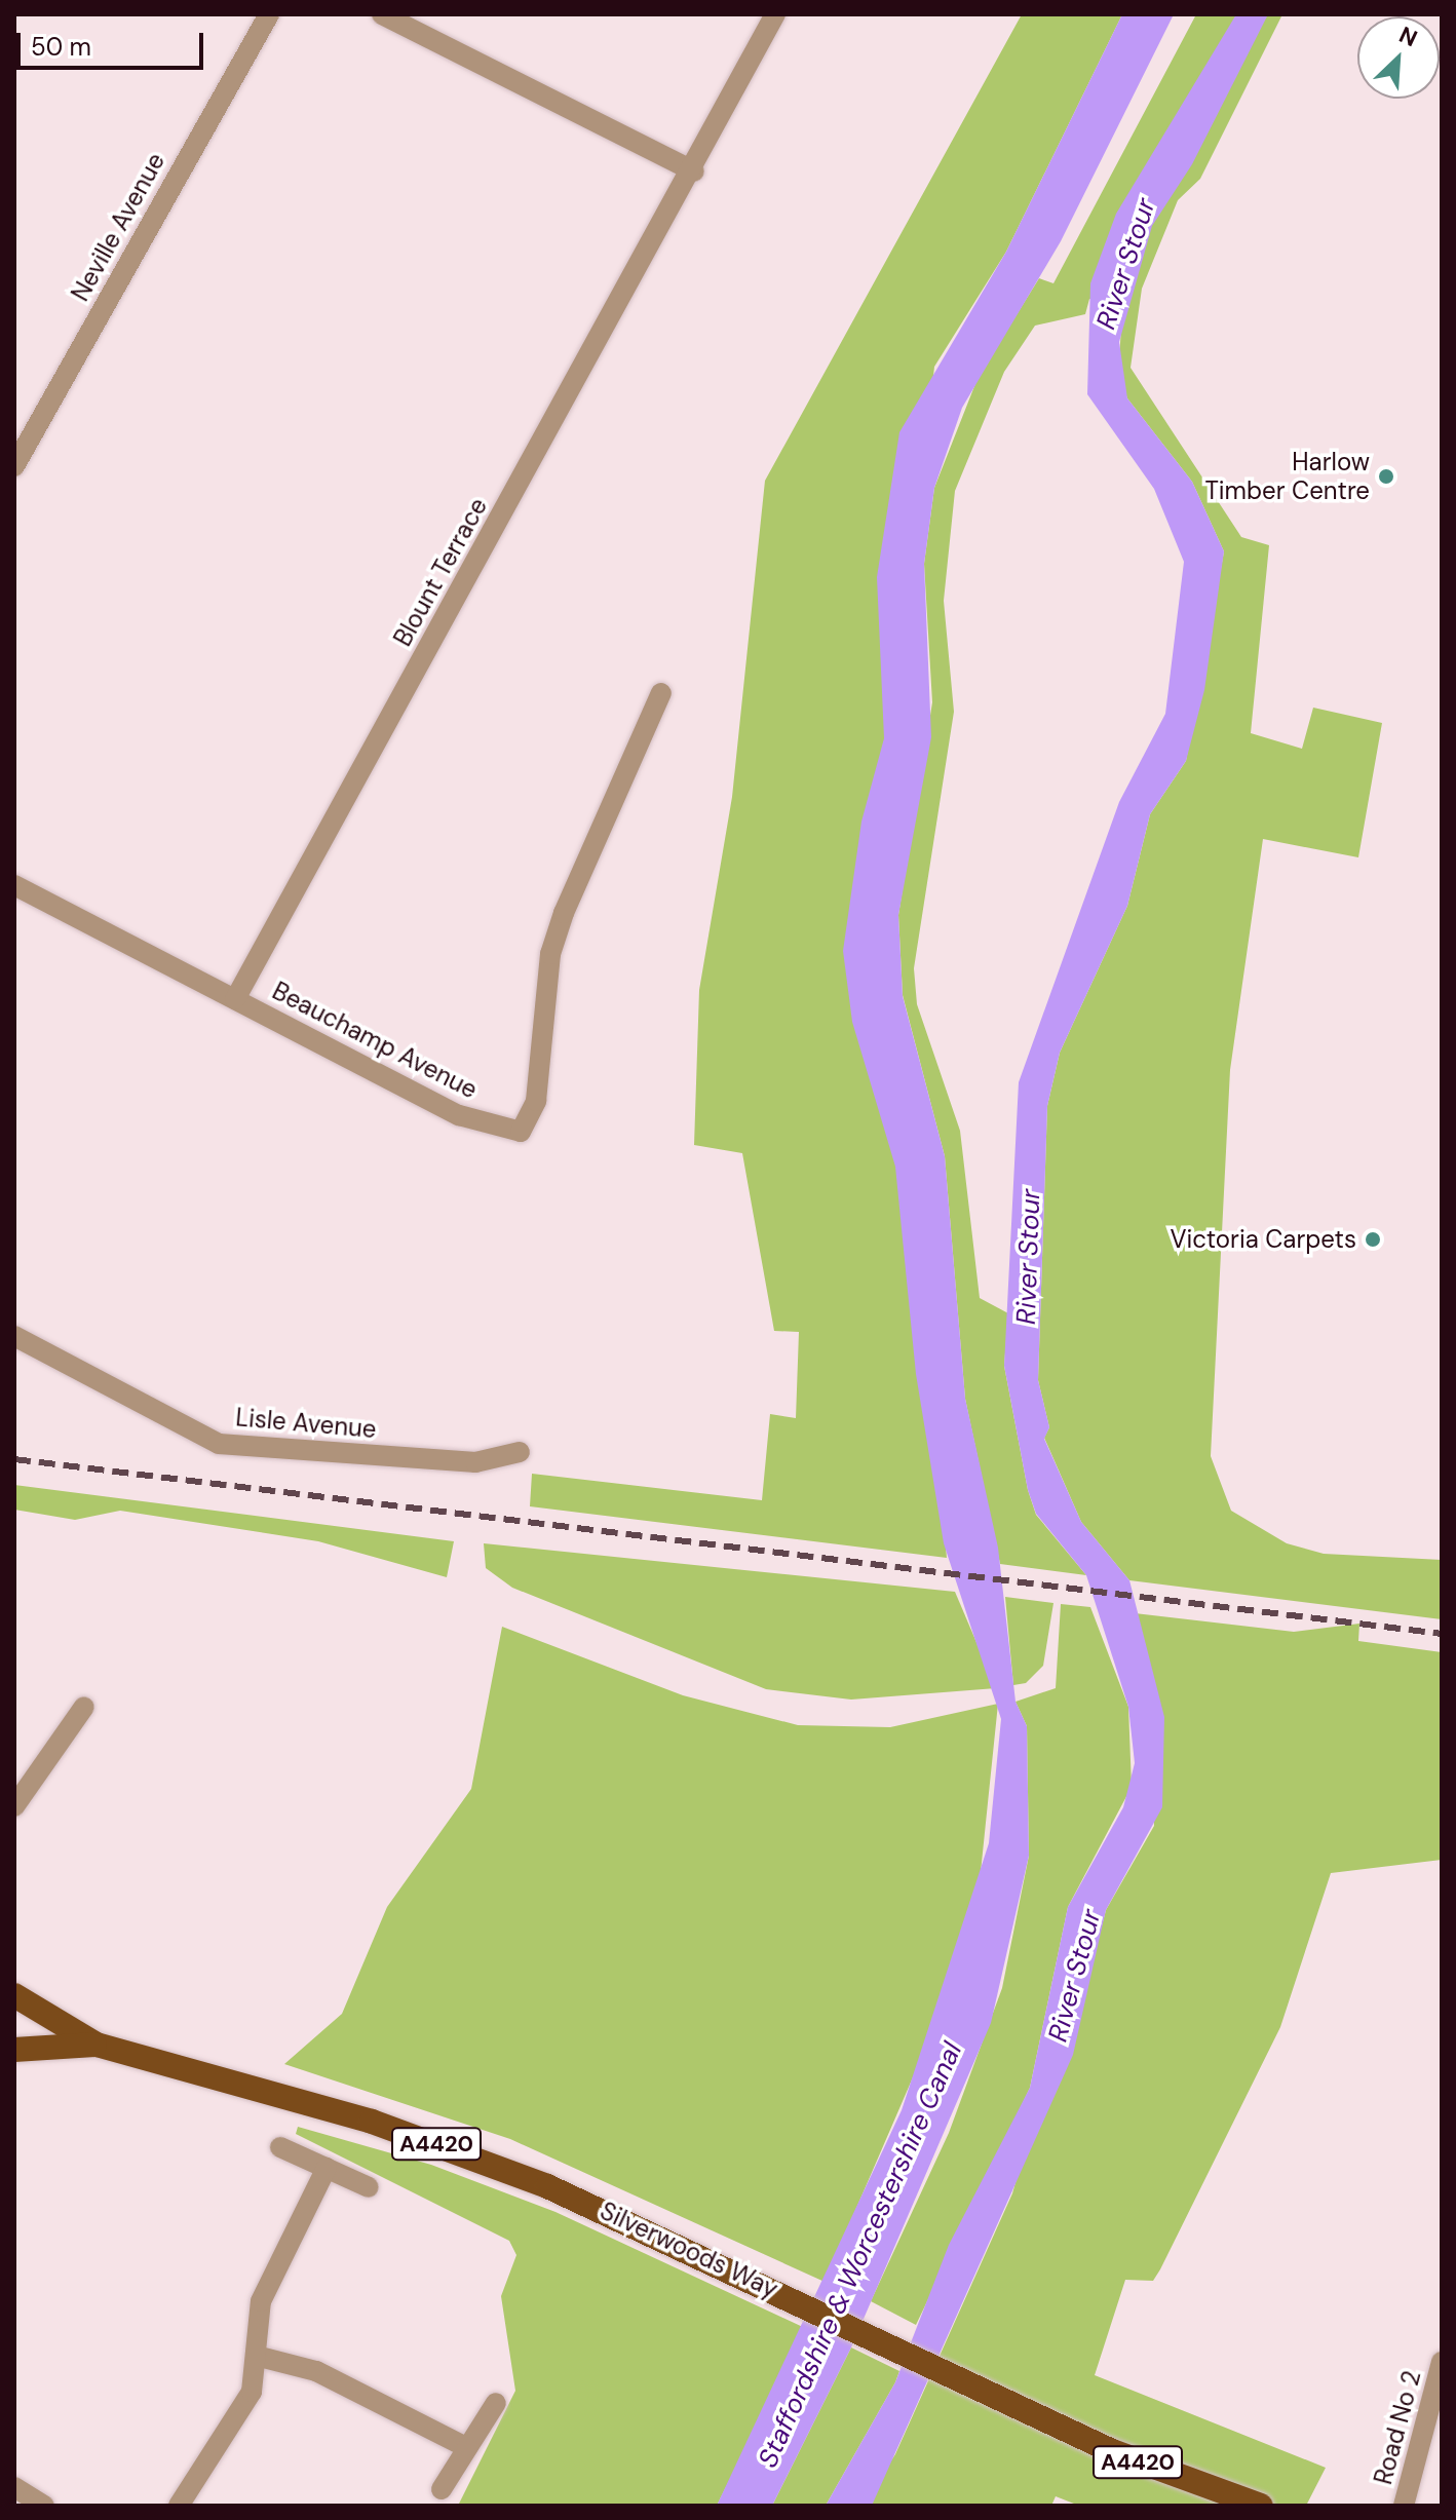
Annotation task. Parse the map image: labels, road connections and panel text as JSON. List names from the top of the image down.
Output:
{
  "streets": {
    "main road": ["A4420", "Silverwoods Way"],
    "street": [
      "Neville Avenue",
      "Blount Terrace",
      "Beauchamp Avenue",
      "Lisle Avenue",
      "Road No 2"
    ]
  },
  "crossings": [
    ["Blount Terrace", "Beauchamp Avenue"]
  ],
  "water": ["River Stour", "Staffordshire & Worcestershire Canal"],
  "places": ["Harlow Timber Centre", "Victoria Carpets"],
  "scale_bar": "50 m",
  "north": "top right"
}
